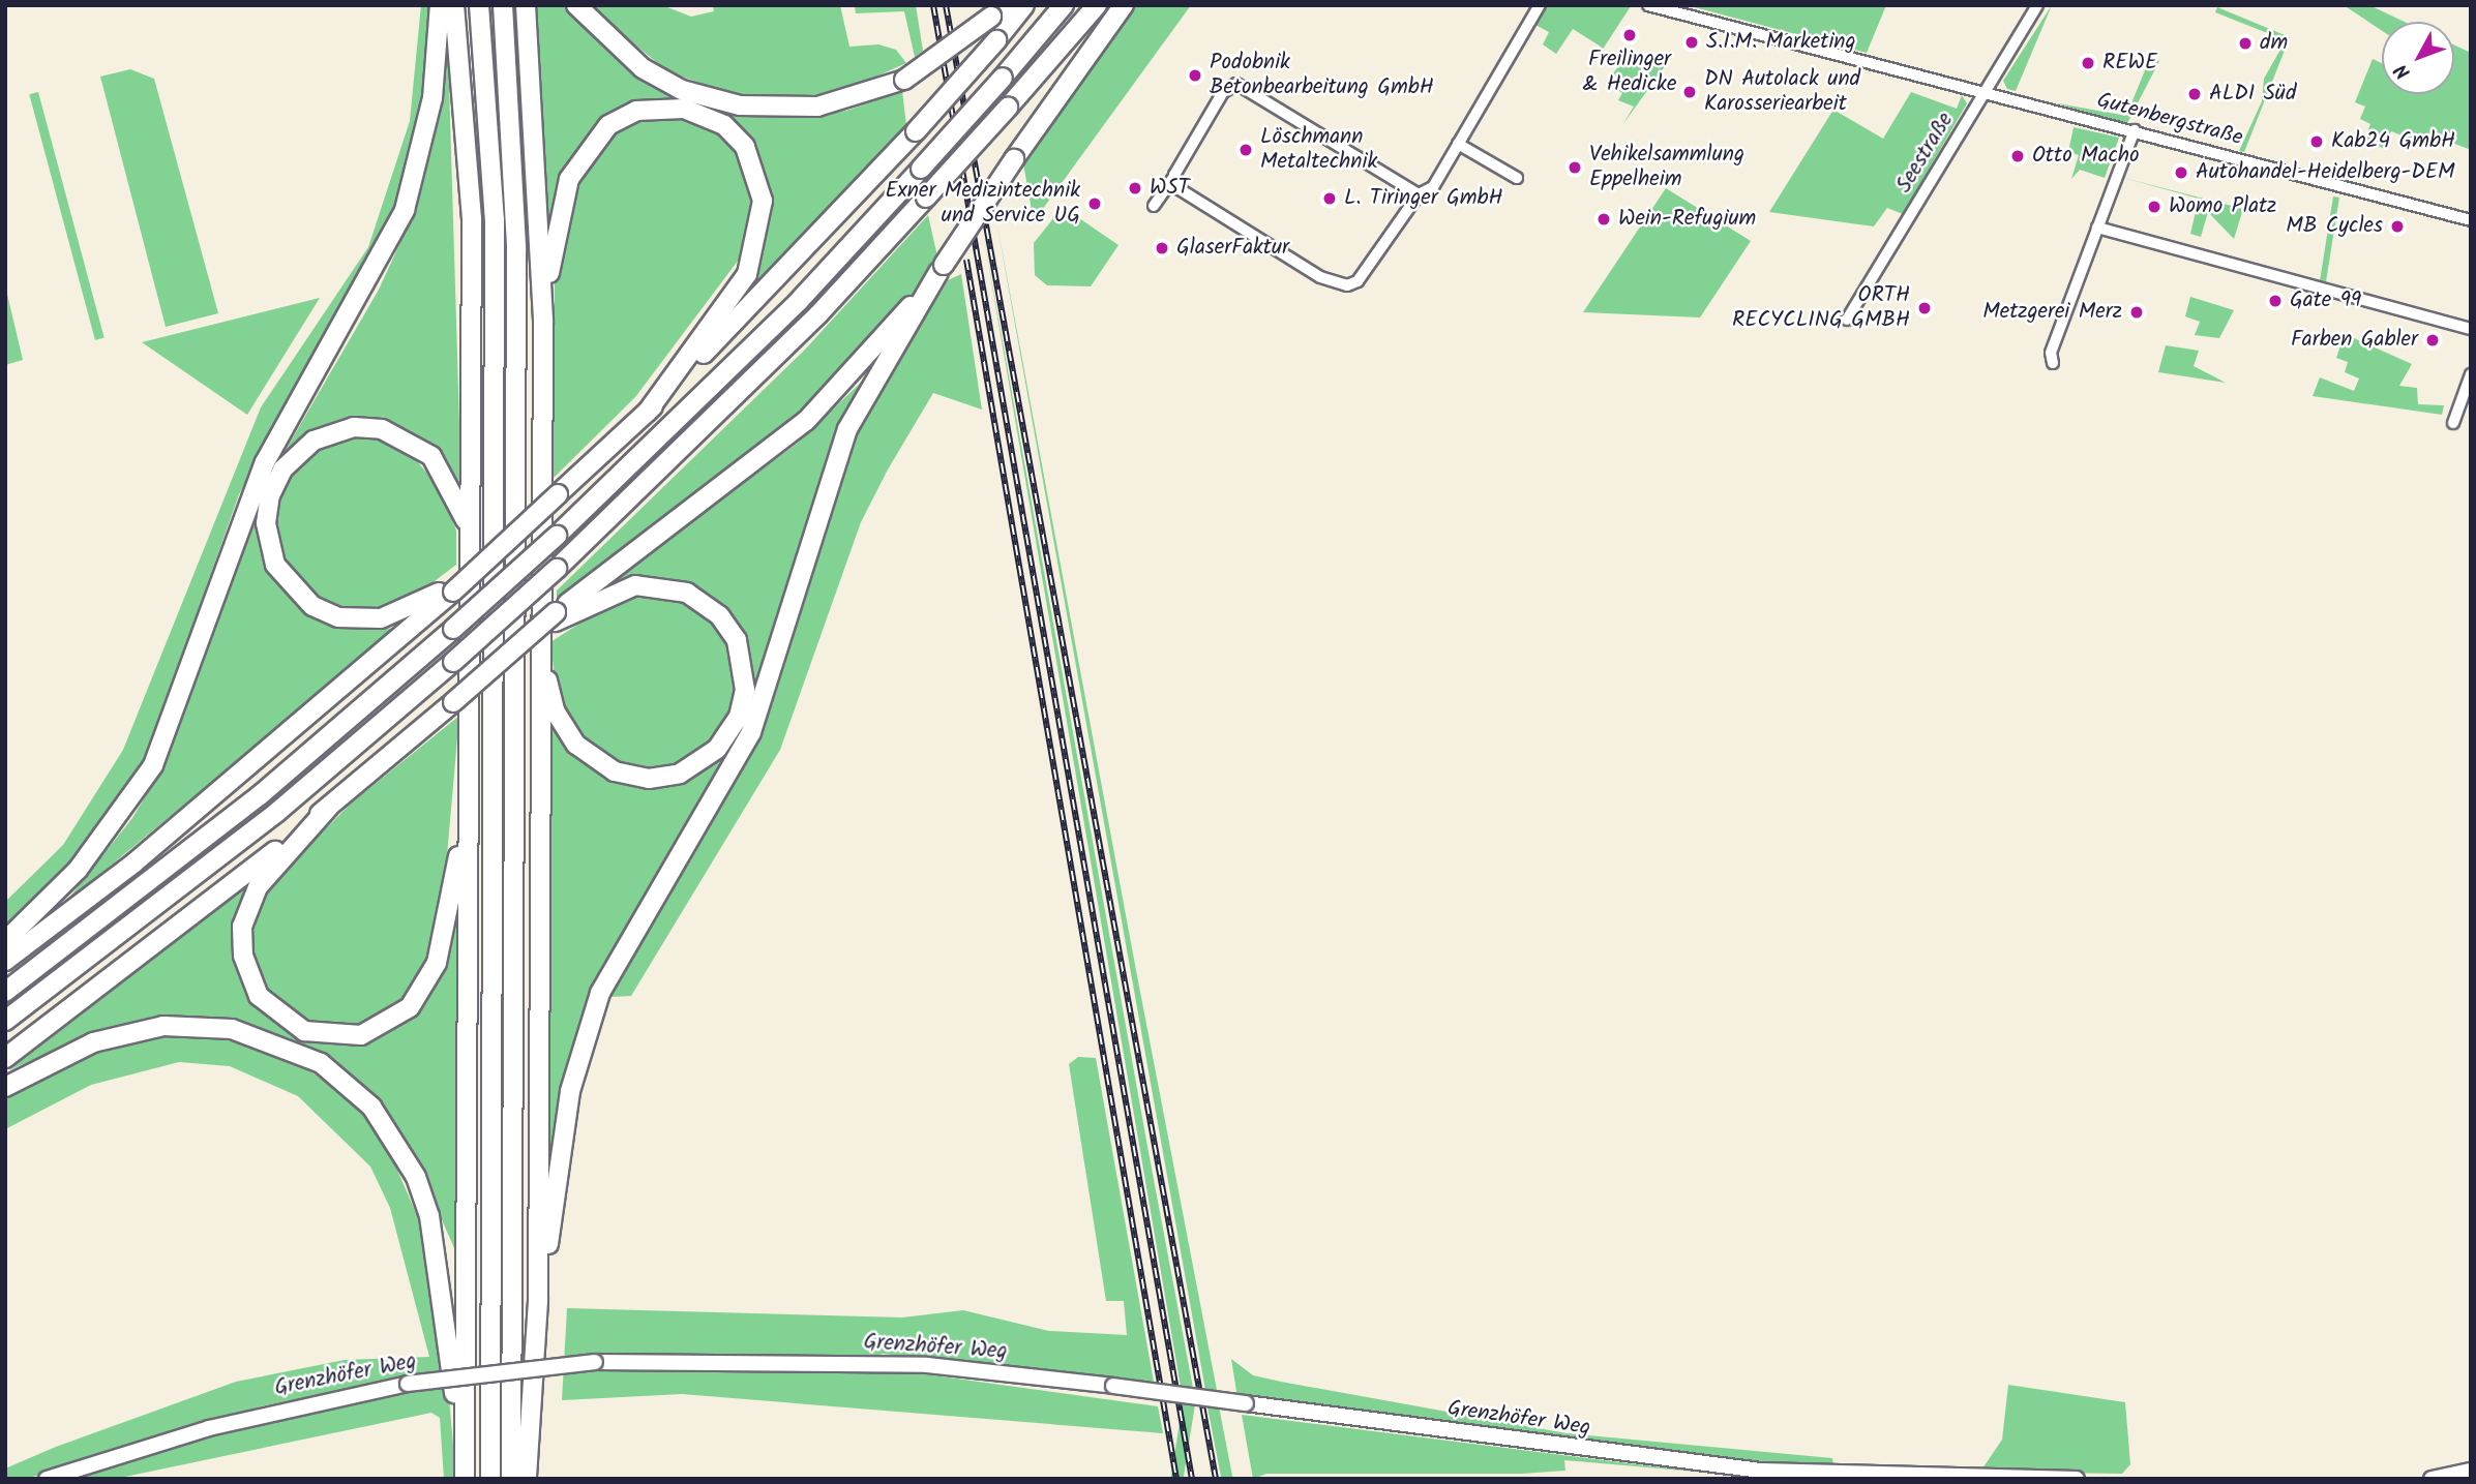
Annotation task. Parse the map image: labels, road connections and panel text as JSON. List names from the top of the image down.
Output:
{
  "streets": {
    "main road": ["Grenzhöfer Weg"],
    "street": ["Gutenbergstraße", "Seestraße"]
  },
  "crossings": [
    ["Gutenbergstraße", "Seestraße"]
  ],
  "places": [
    "Freilinger & Hedicke",
    "S.I.M. Marketing",
    "dm",
    "REWE",
    "Podobnik Betonbearbeitung GmbH",
    "DN Autolack und Karosseriearbeit",
    "ALDI Süd",
    "Kab24 GmbH",
    "Löschmann Metaltechnik",
    "Otto Macho",
    "Vehikelsammlung Eppelheim",
    "Autohandel-Heidelberg-DEM",
    "WST",
    "L. Tiringer GmbH",
    "Exner Medizintechnik und Service UG",
    "Womo Platz",
    "Wein-Refugium",
    "MB Cycles",
    "GlaserFaktur",
    "Gate 99",
    "ORTH RECYCLING GMBH",
    "Metzgerei Merz",
    "Farben Gabler"
  ],
  "north": "bottom left"
}
